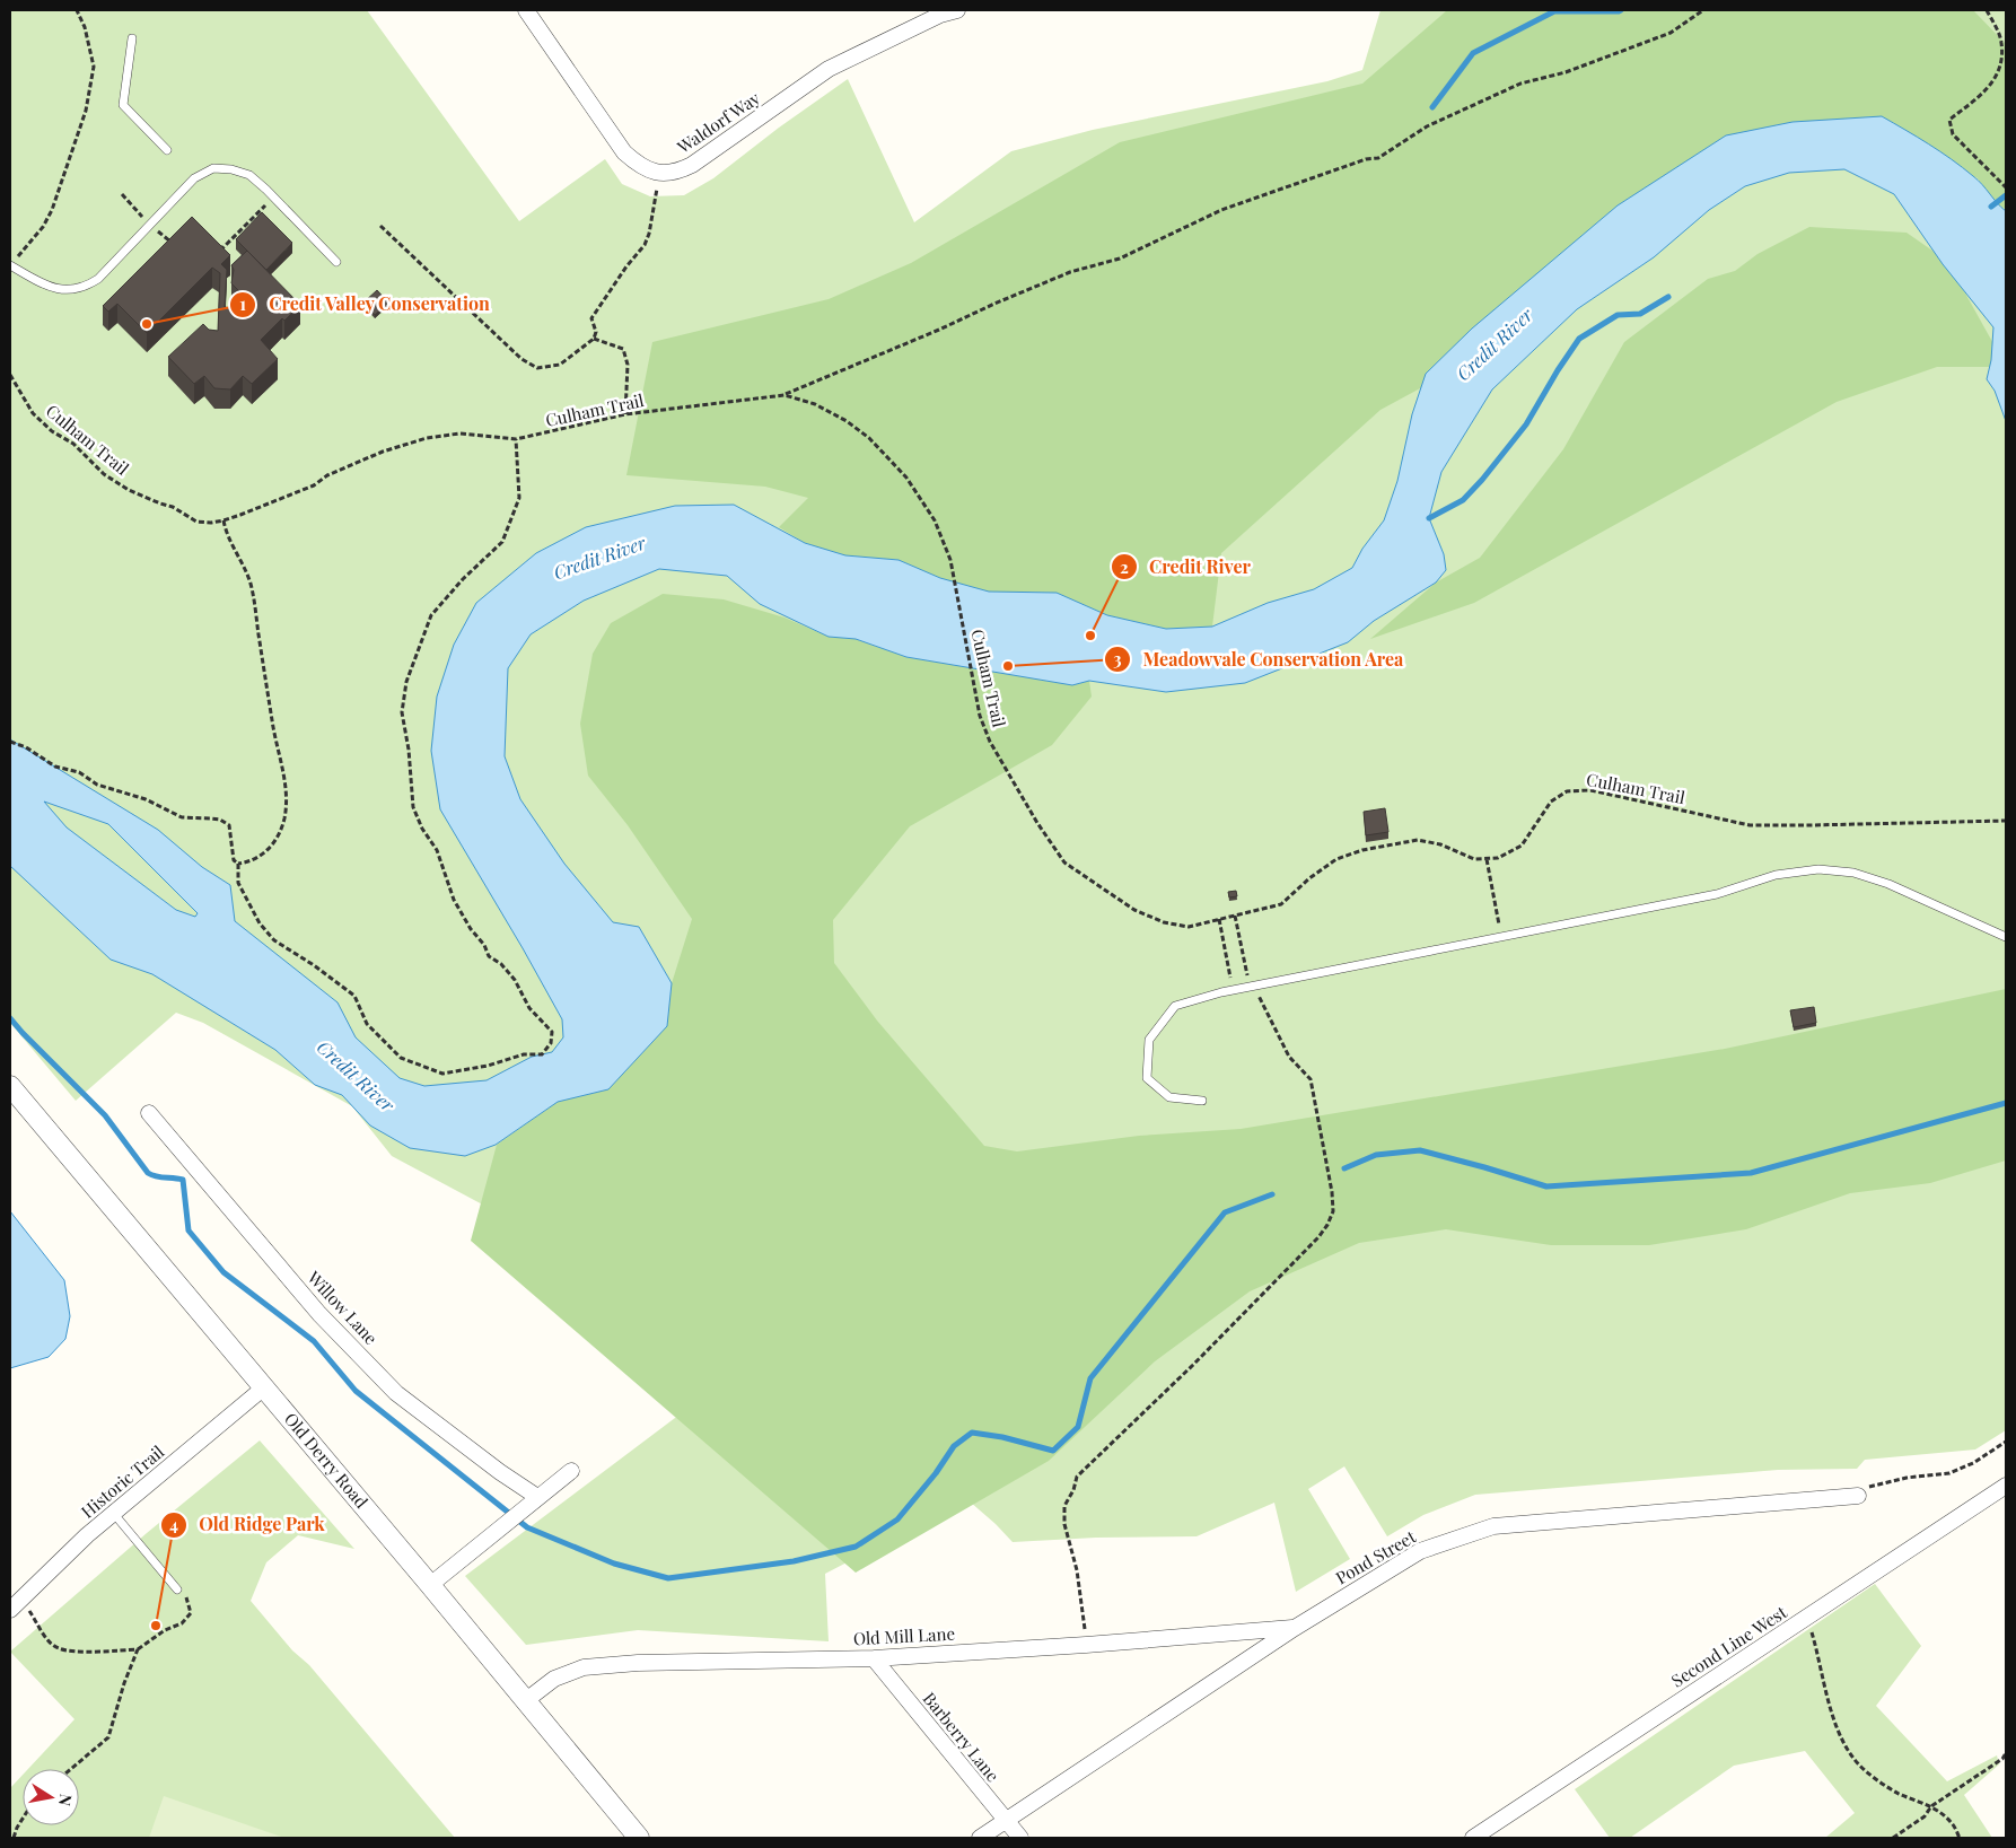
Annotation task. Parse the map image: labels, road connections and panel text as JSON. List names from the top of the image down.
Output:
{
  "streets": {
    "street": [
      "Waldorf Way",
      "Willow Lane",
      "Old Derry Road",
      "Historic Trail",
      "Pond Street",
      "Old Mill Lane",
      "Second Line West",
      "Barberry Lane"
    ],
    "path": ["Culham Trail"]
  },
  "crossings": [
    ["Old Derry Road", "Historic Trail"],
    ["Old Derry Road", "Old Mill Lane"],
    ["Pond Street", "Old Mill Lane"],
    ["Pond Street", "Barberry Lane"],
    ["Old Mill Lane", "Barberry Lane"]
  ],
  "water": ["Credit River"],
  "places": [
    "Credit Valley Conservation",
    "Credit River",
    "Meadowvale Conservation Area",
    "Old Ridge Park"
  ],
  "north": "right"
}
